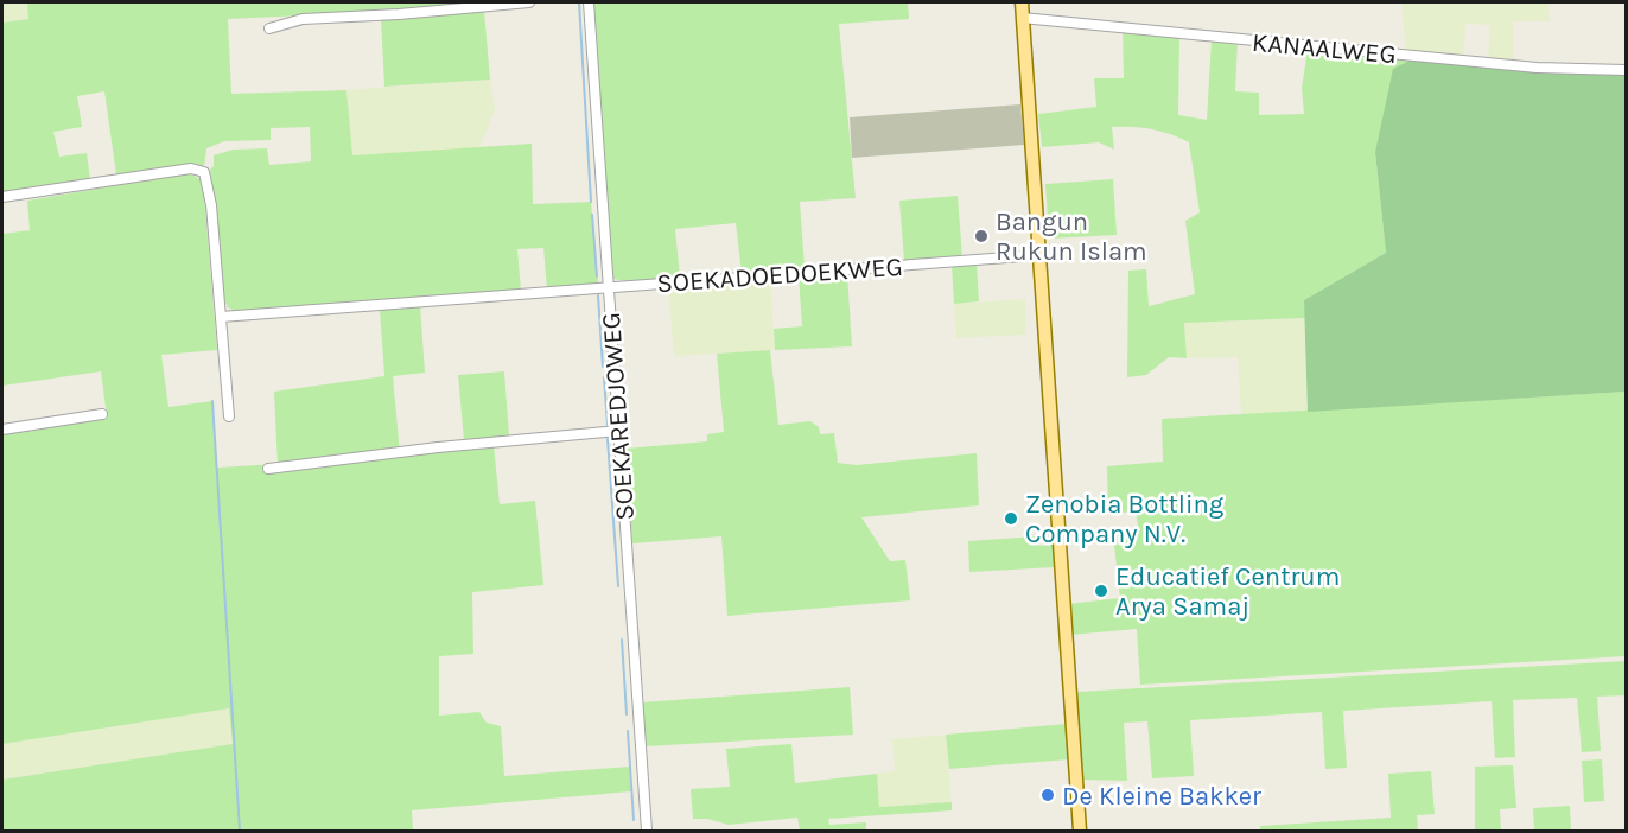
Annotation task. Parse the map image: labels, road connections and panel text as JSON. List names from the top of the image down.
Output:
{
  "streets": {
    "street": ["KANAALWEG", "SOEKADOEDOEKWEG", "SOEKAREDJOWEG"]
  },
  "crossings": [
    ["SOEKADOEDOEKWEG", "SOEKAREDJOWEG"]
  ],
  "places": [
    "Bangun Rukun Islam",
    "Zenobia Bottling Company N.V.",
    "Educatief Centrum Arya Samaj",
    "De Kleine Bakker"
  ]
}
